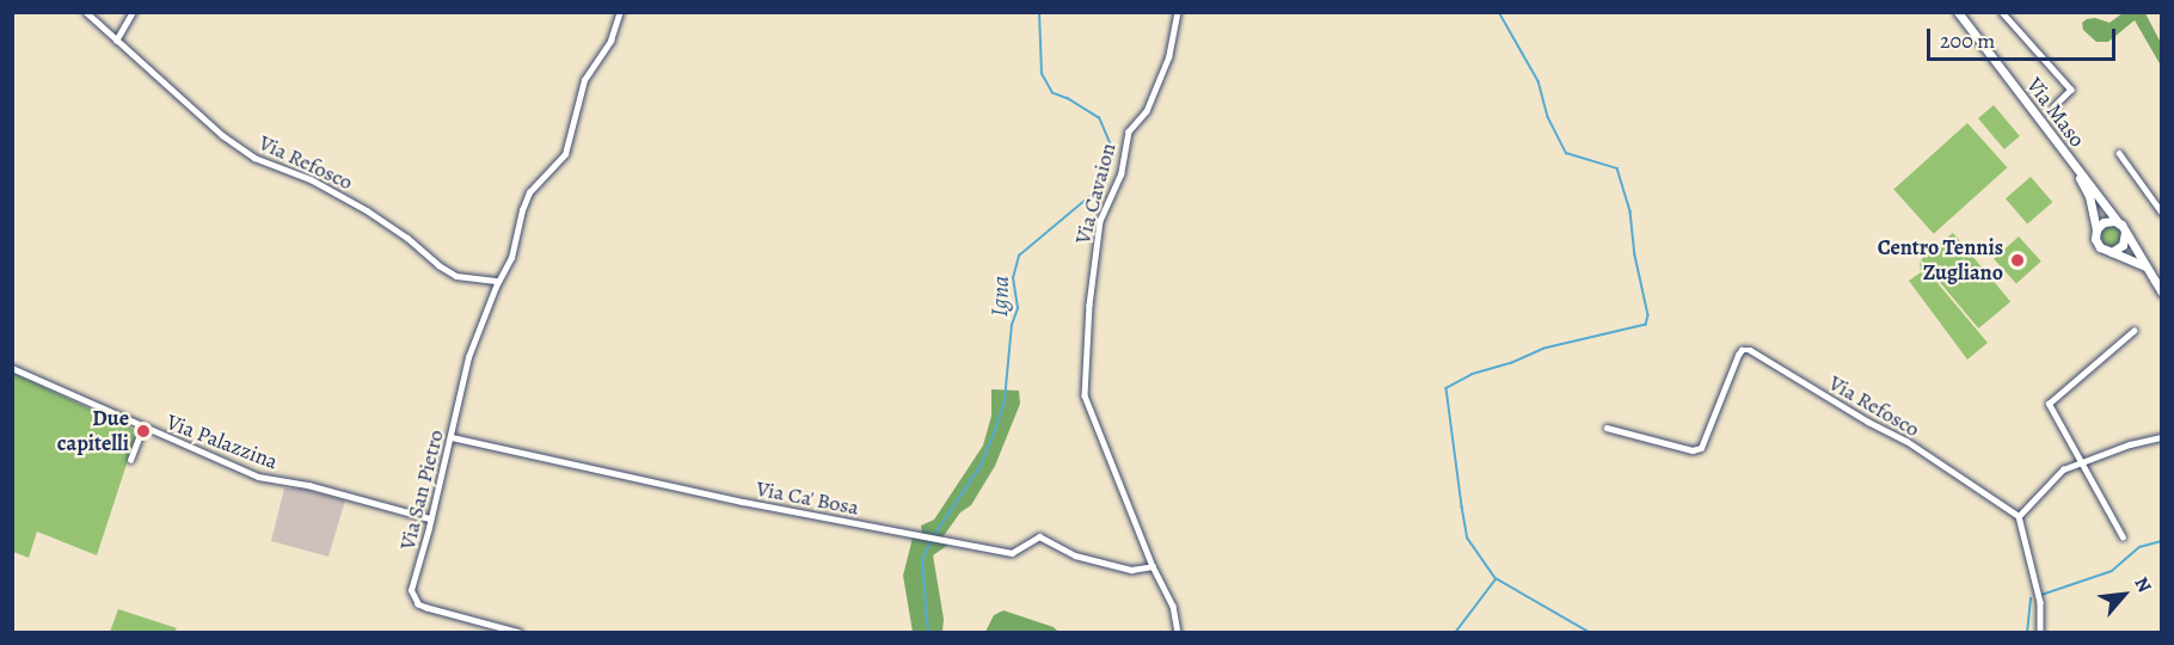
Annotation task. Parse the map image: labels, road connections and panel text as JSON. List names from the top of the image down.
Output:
{
  "streets": {
    "main road": ["Via Maso"],
    "street": [
      "Via Refosco",
      "Via Cavaion",
      "Via Palazzina",
      "Via San Pietro",
      "Via Ca' Bosa"
    ]
  },
  "crossings": [
    ["Via Refosco", "Via San Pietro"],
    ["Via Cavaion", "Via Ca' Bosa"],
    ["Via Palazzina", "Via San Pietro"],
    ["Via San Pietro", "Via Ca' Bosa"]
  ],
  "water": ["Igna"],
  "places": ["Centro Tennis Zugliano", "Due capitelli"],
  "scale_bar": "200 m",
  "north": "top right"
}
